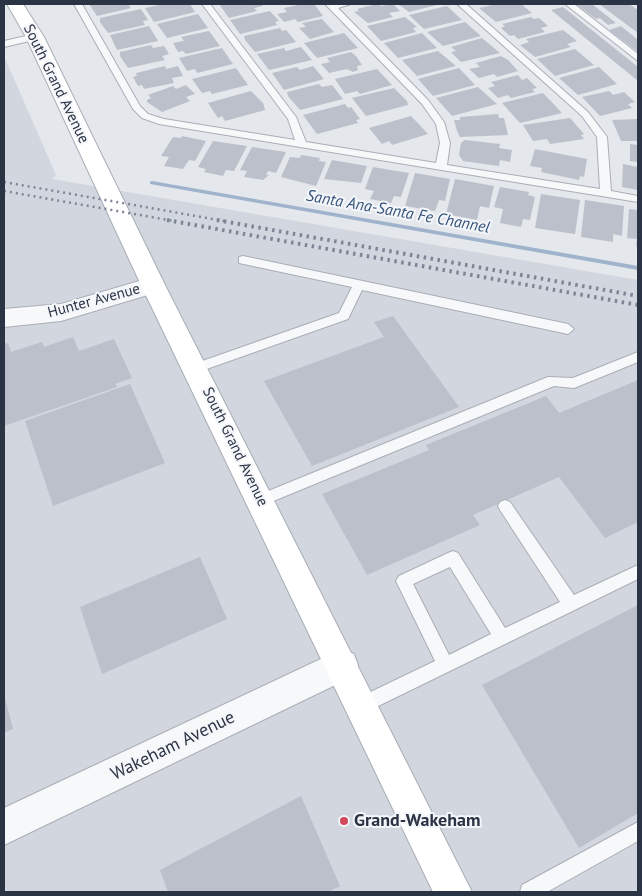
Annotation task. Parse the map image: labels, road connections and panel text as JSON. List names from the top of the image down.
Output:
{
  "streets": {
    "main road": ["South Grand Avenue"],
    "street": ["Hunter Avenue", "Wakeham Avenue"]
  },
  "crossings": [
    ["South Grand Avenue", "Hunter Avenue"],
    ["South Grand Avenue", "Wakeham Avenue"]
  ],
  "water": ["Santa Ana-Santa Fe Channel"],
  "places": ["Grand-Wakeham"]
}
